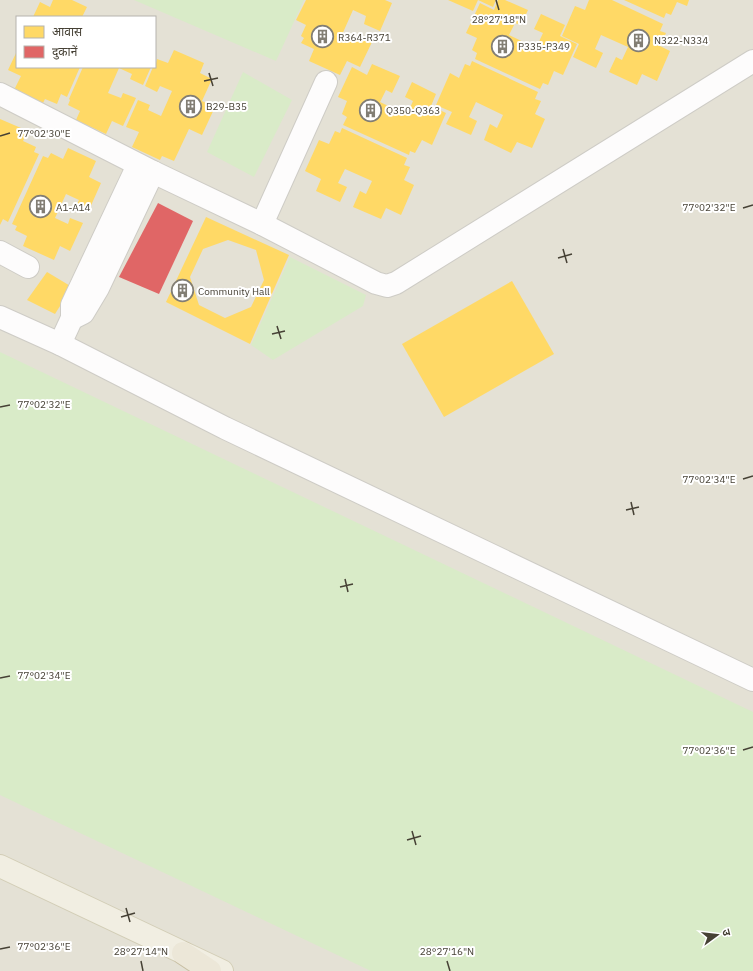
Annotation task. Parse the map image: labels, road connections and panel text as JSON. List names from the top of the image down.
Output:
{
  "places": {
    "building": [
      "R364-R371",
      "N322-N334",
      "P335-P349",
      "B29-B35",
      "Q350-Q363",
      "A1-A14",
      "Community Hall"
    ]
  },
  "legend": ["आवास", "दुकानें"],
  "north": "right",
  "coordinates": [
    "28°27'18\"N",
    "77°02'30\"E",
    "77°02'32\"E",
    "77°02'34\"E",
    "77°02'36\"E",
    "28°27'14\"N",
    "28°27'16\"N"
  ]
}
